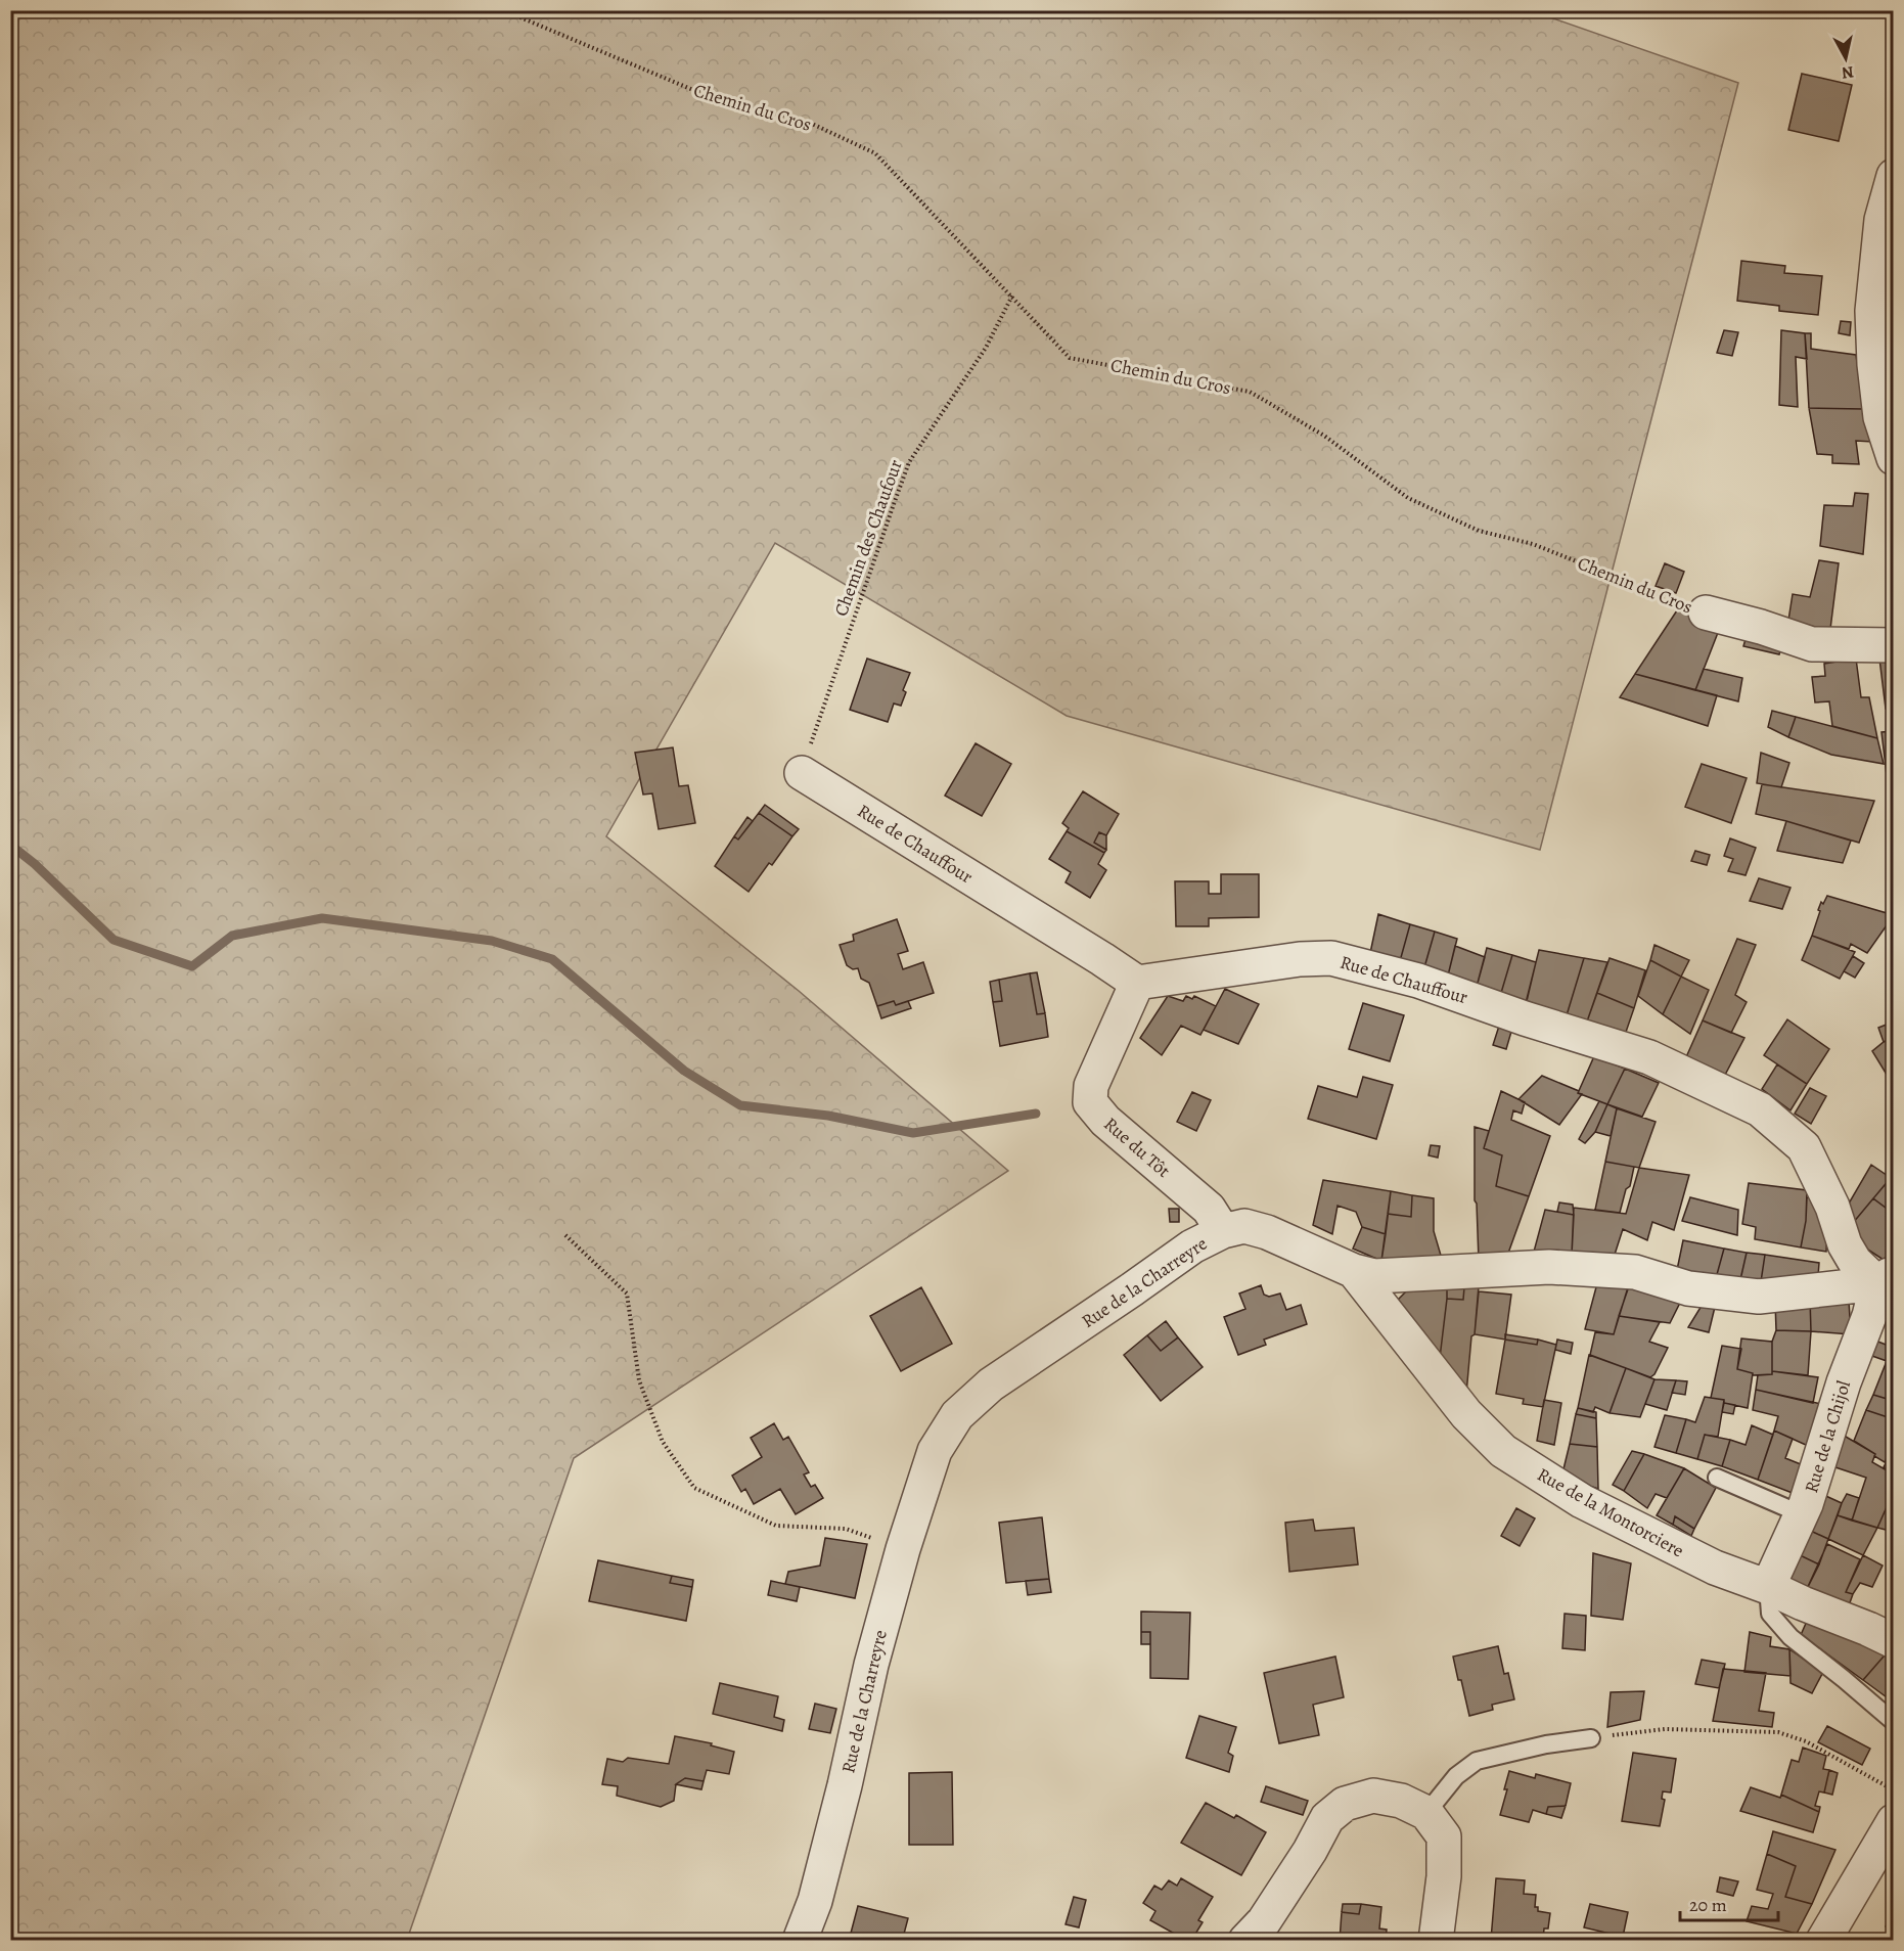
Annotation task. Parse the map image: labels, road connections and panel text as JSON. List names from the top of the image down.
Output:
{
  "streets": {
    "street": [
      "Chemin du Cros",
      "Rue de Chauffour",
      "Rue du Tôt",
      "Rue de la Charreyre",
      "Rue de la Chijol",
      "Rue de la Montorciere"
    ],
    "path": ["Chemin des Chaufour"]
  },
  "crossings": [
    ["Chemin du Cros", "Chemin des Chaufour"],
    ["Chemin des Chaufour", "Rue de Chauffour"],
    ["Rue de Chauffour", "Rue du Tôt"],
    ["Rue de Chauffour", "Rue de la Charreyre"],
    ["Rue de Chauffour", "Rue de la Chijol"],
    ["Rue du Tôt", "Rue de la Charreyre"],
    ["Rue de la Charreyre", "Rue de la Chijol"],
    ["Rue de la Charreyre", "Rue de la Montorciere"],
    ["Rue de la Chijol", "Rue de la Montorciere"]
  ],
  "scale_bar": "20 m",
  "north": "bottom"
}
